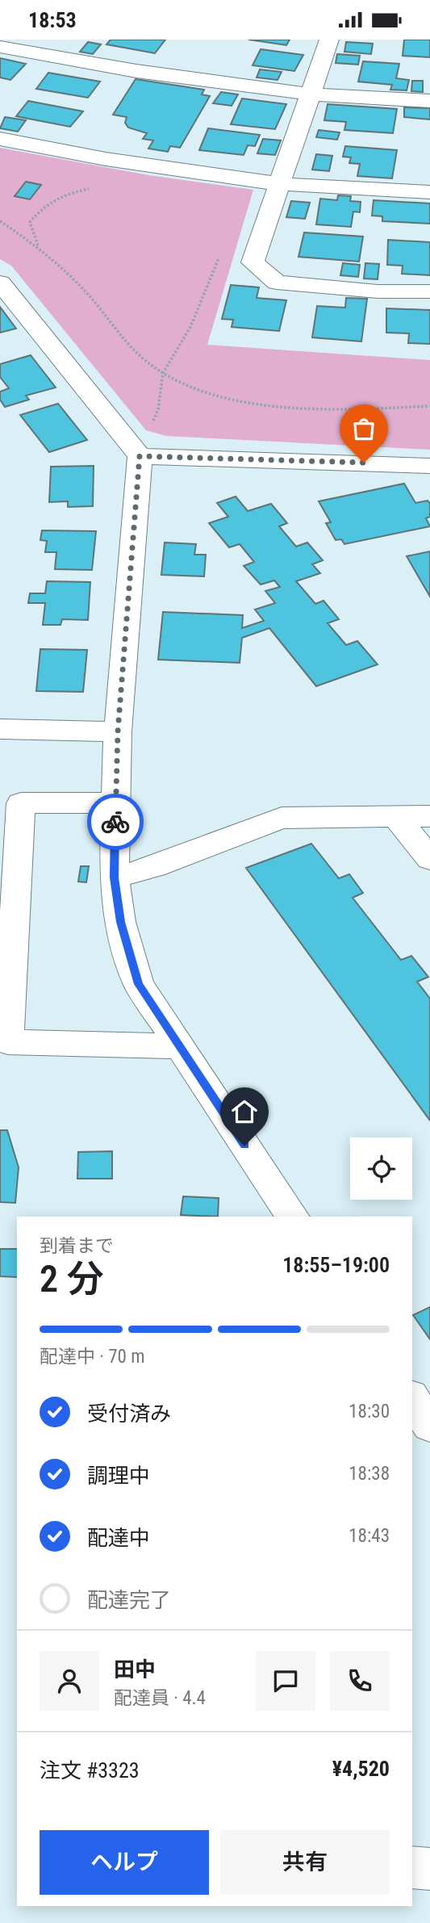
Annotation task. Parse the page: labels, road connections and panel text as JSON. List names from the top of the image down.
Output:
{
  "page": {
    "status": "18:53",
    "heading": ["2 分", "到着まで", "18:55–19:00"],
    "panel": [
      "田中",
      "配達員 · 4.4",
      "注文 #3323",
      "¥4,520"
    ],
    "bar": "配達中 · 70 m",
    "list": [
      ["受付済み", "18:30"],
      ["調理中", "18:38"],
      ["配達中", "18:43"],
      "配達完了"
    ],
    "buttons": ["ヘルプ", "共有"]
  }
}
